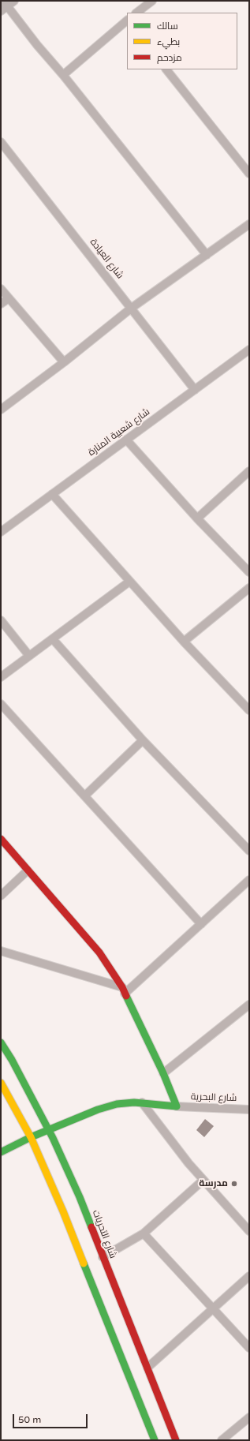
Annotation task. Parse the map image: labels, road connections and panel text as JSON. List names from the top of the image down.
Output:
{
  "streets": {
    "main road": ["شارع التحريات"],
    "street": ["شارع العيادة", "شارع شعبية المنارة", "شارع البحرية"]
  },
  "crossings": [
    ["شارع العيادة", "شارع شعبية المنارة"]
  ],
  "places": ["مدرسة"],
  "legend": ["سالك", "بطيء", "مزدحم"],
  "scale_bar": "50 m"
}
